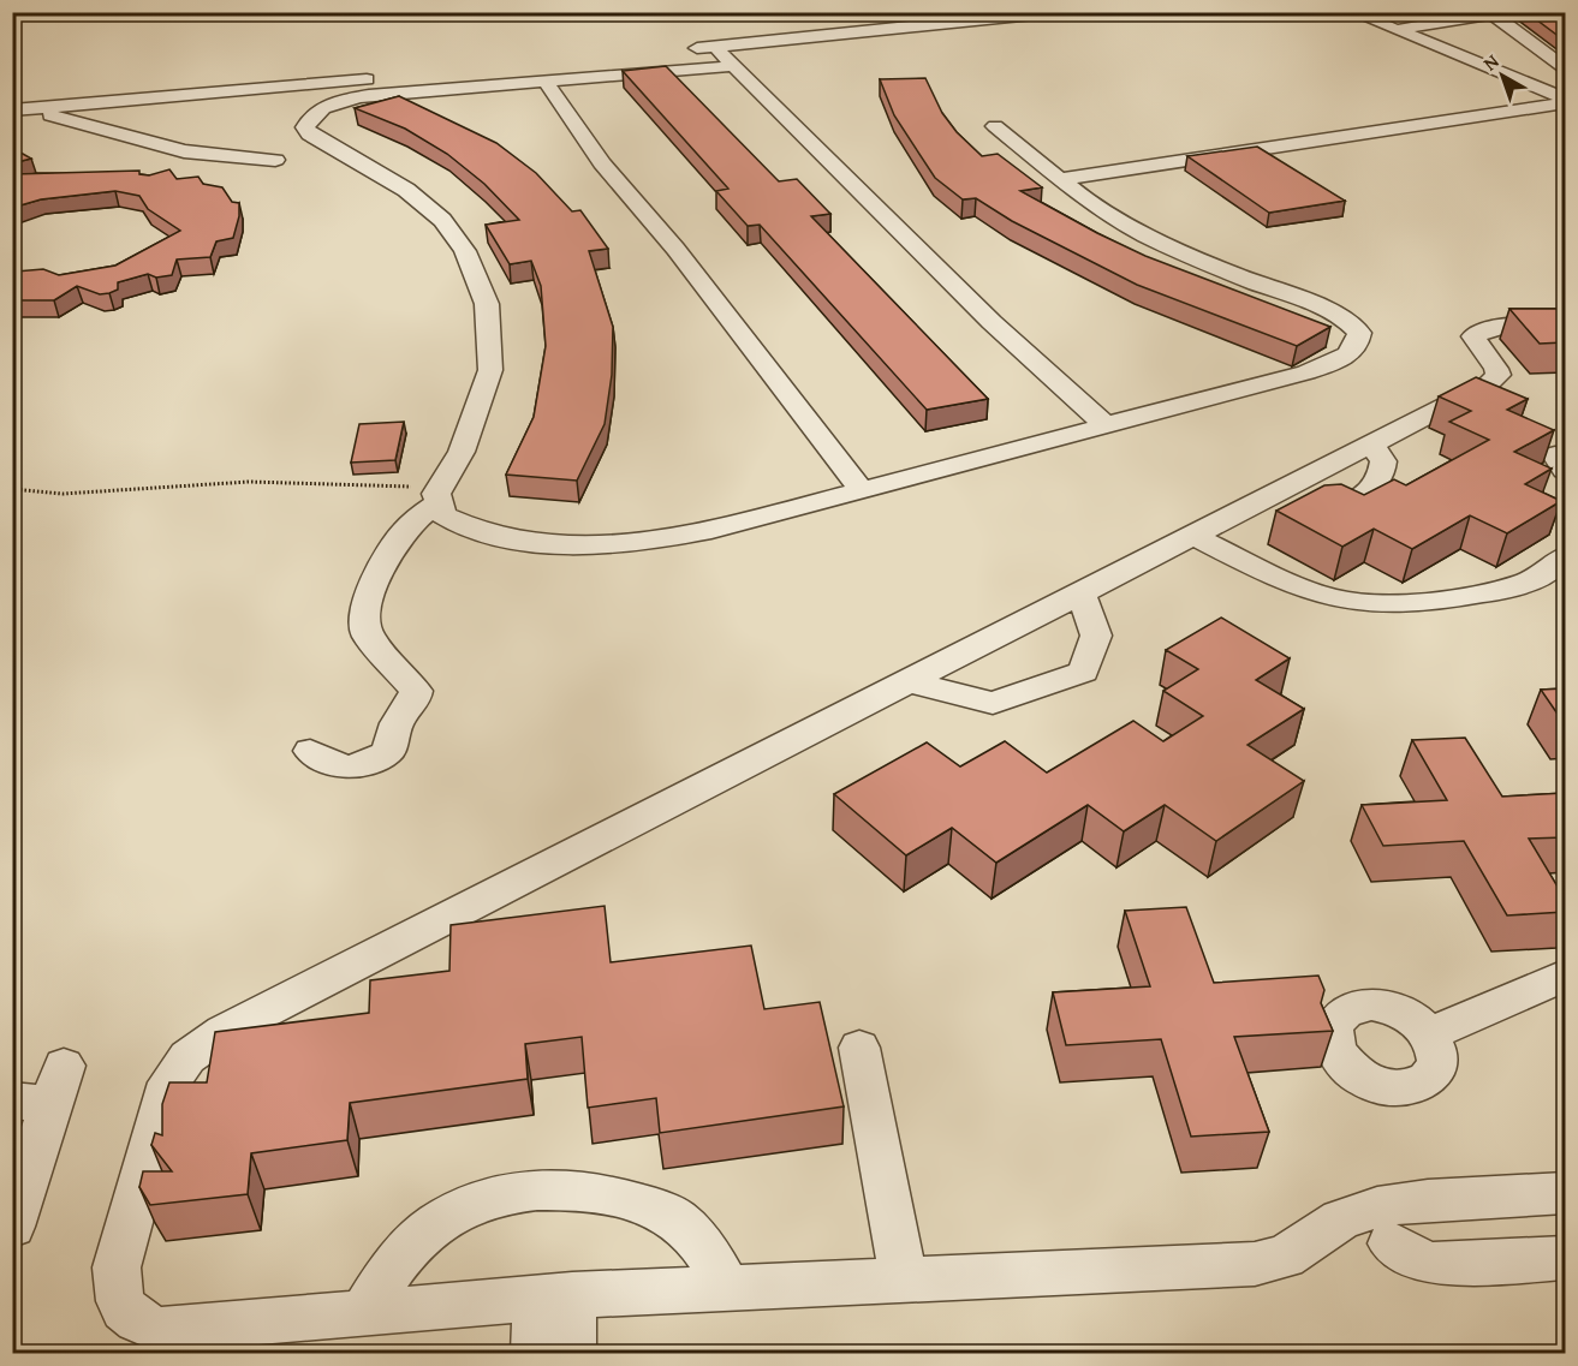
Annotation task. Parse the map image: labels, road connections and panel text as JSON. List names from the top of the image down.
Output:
{
  "north": "top left"
}
